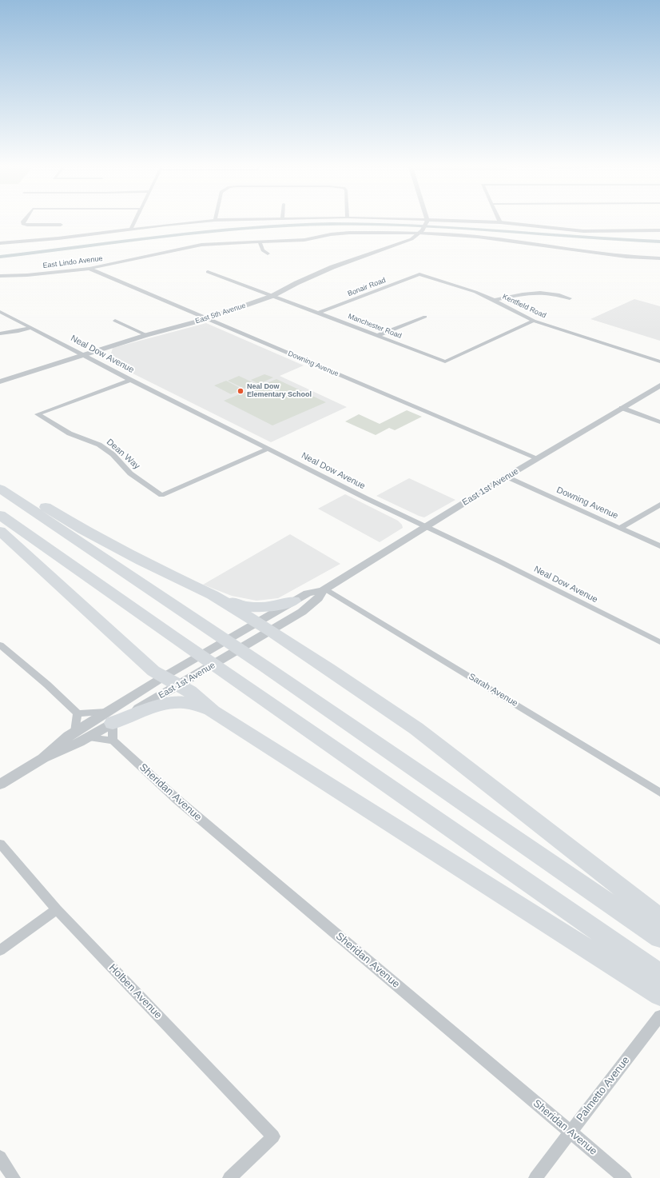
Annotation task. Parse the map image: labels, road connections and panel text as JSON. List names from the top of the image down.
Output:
{
  "streets": {
    "street": [
      "East Lindo Avenue",
      "Bonair Road",
      "Kentfield Road",
      "East 5th Avenue",
      "Manchester Road",
      "Neal Dow Avenue",
      "Downing Avenue",
      "Dean Way",
      "East 1st Avenue",
      "Sarah Avenue",
      "Sheridan Avenue",
      "Holben Avenue",
      "Palmetto Avenue"
    ]
  },
  "crossings": [
    ["East Lindo Avenue", "East 5th Avenue"],
    ["East Lindo Avenue", "Downing Avenue"],
    ["Bonair Road", "Kentfield Road"],
    ["Bonair Road", "Manchester Road"],
    ["Kentfield Road", "Manchester Road"],
    ["East 5th Avenue", "Manchester Road"],
    ["East 5th Avenue", "Neal Dow Avenue"],
    ["East 5th Avenue", "Downing Avenue"],
    ["Neal Dow Avenue", "Dean Way"],
    ["Neal Dow Avenue", "East 1st Avenue"],
    ["Downing Avenue", "East 1st Avenue"],
    ["East 1st Avenue", "Sarah Avenue"],
    ["Sheridan Avenue", "Palmetto Avenue"]
  ],
  "places": ["Neal Dow Elementary School"]
}
